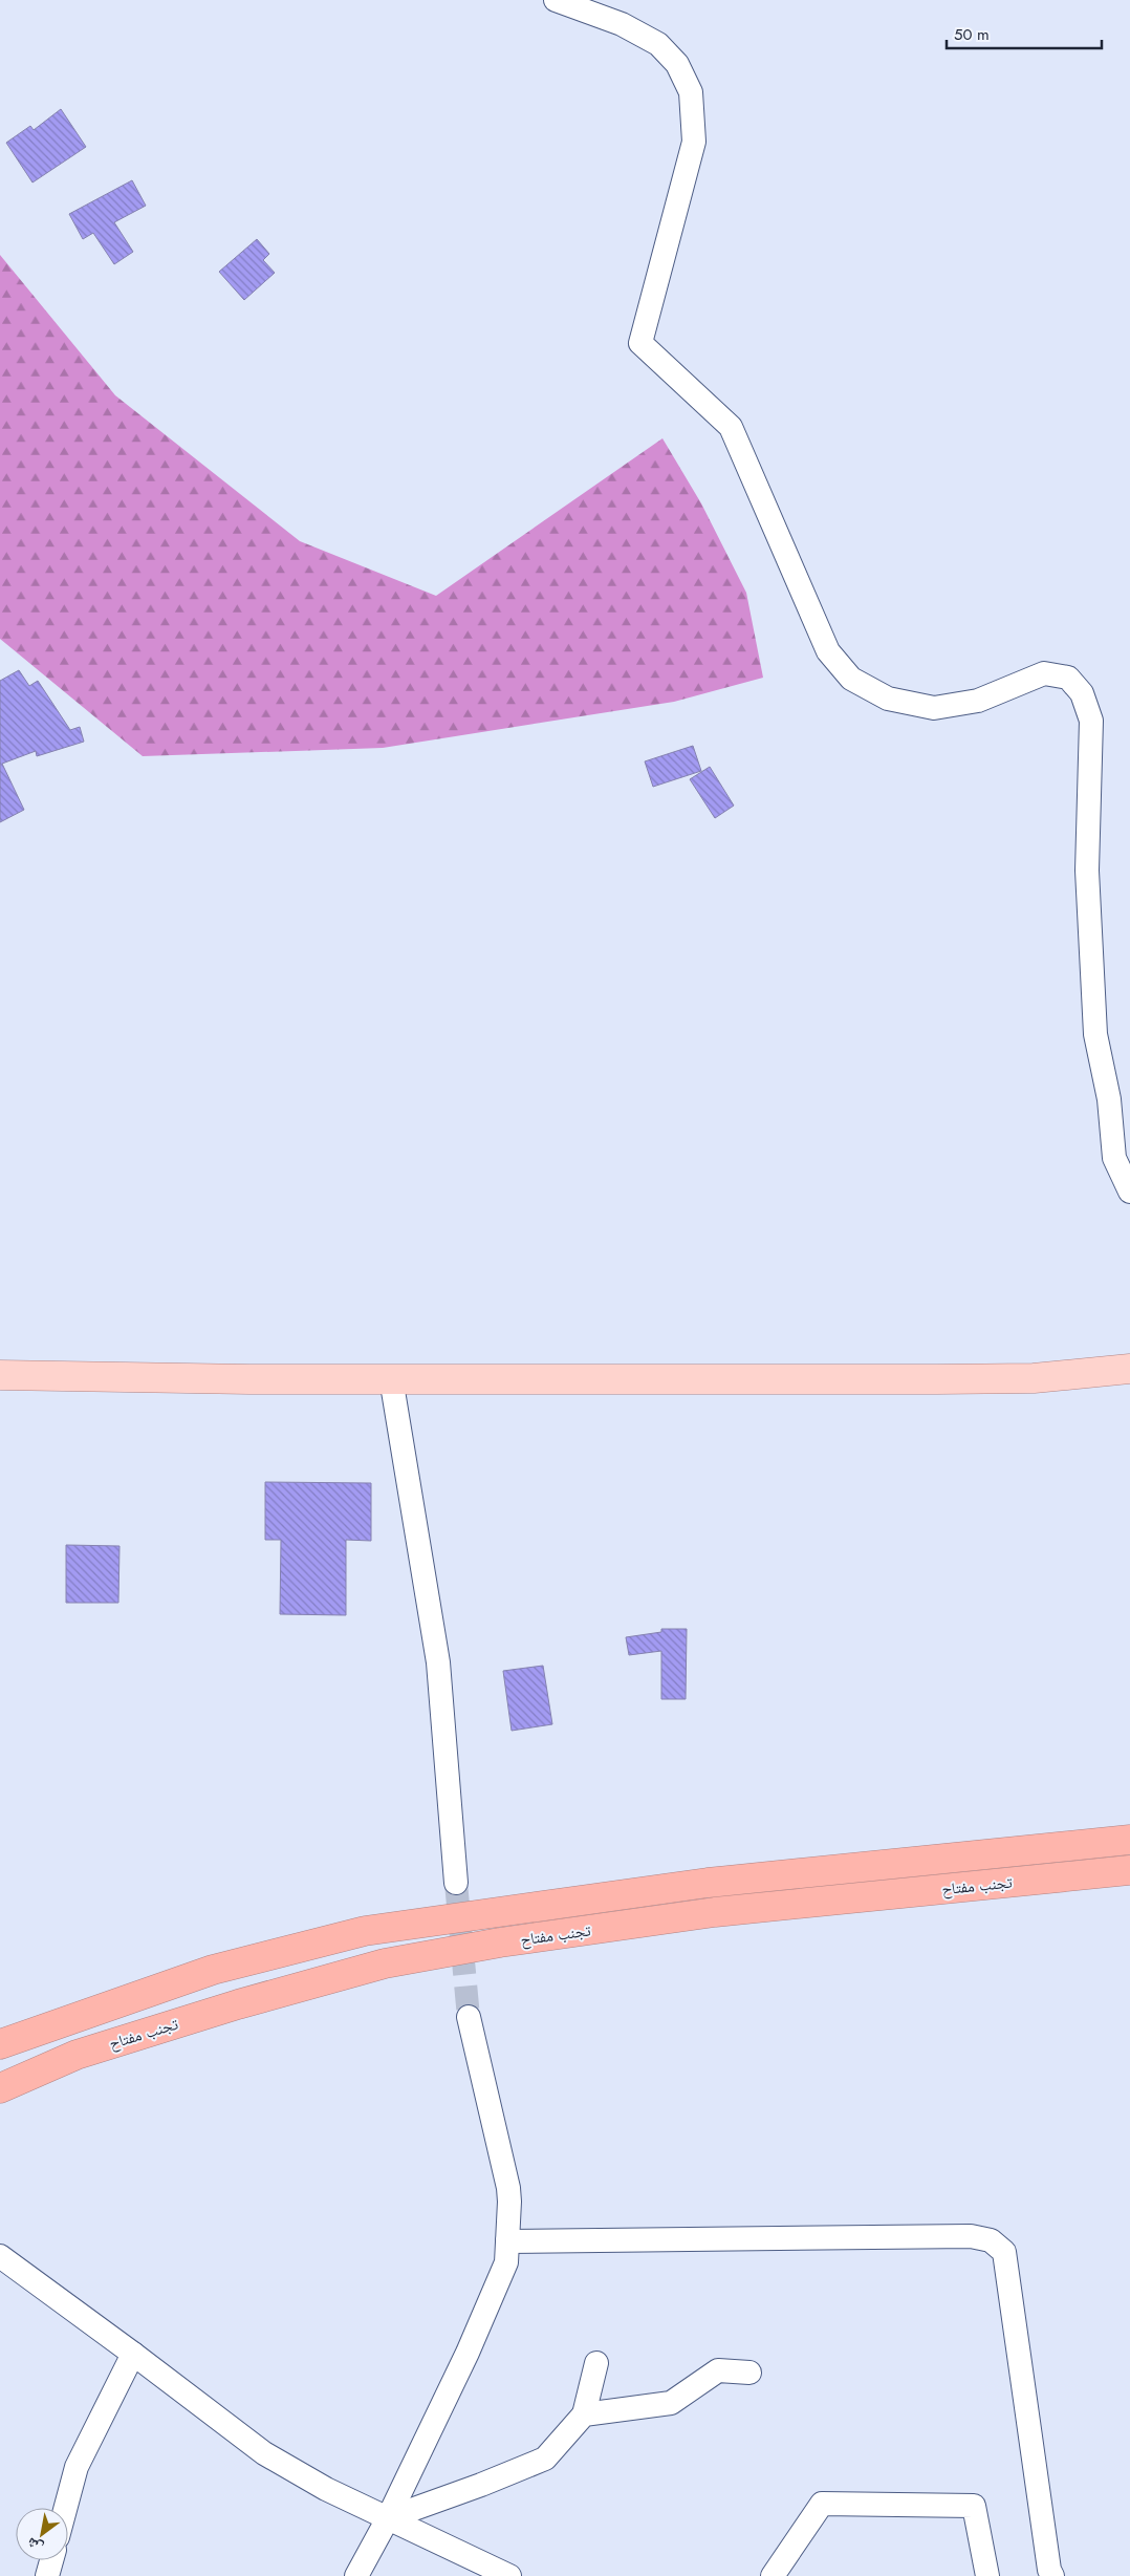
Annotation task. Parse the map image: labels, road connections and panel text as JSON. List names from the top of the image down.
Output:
{
  "streets": {
    "highway": ["تجنب مفتاح"]
  },
  "scale_bar": "50 m",
  "north": "bottom left"
}
